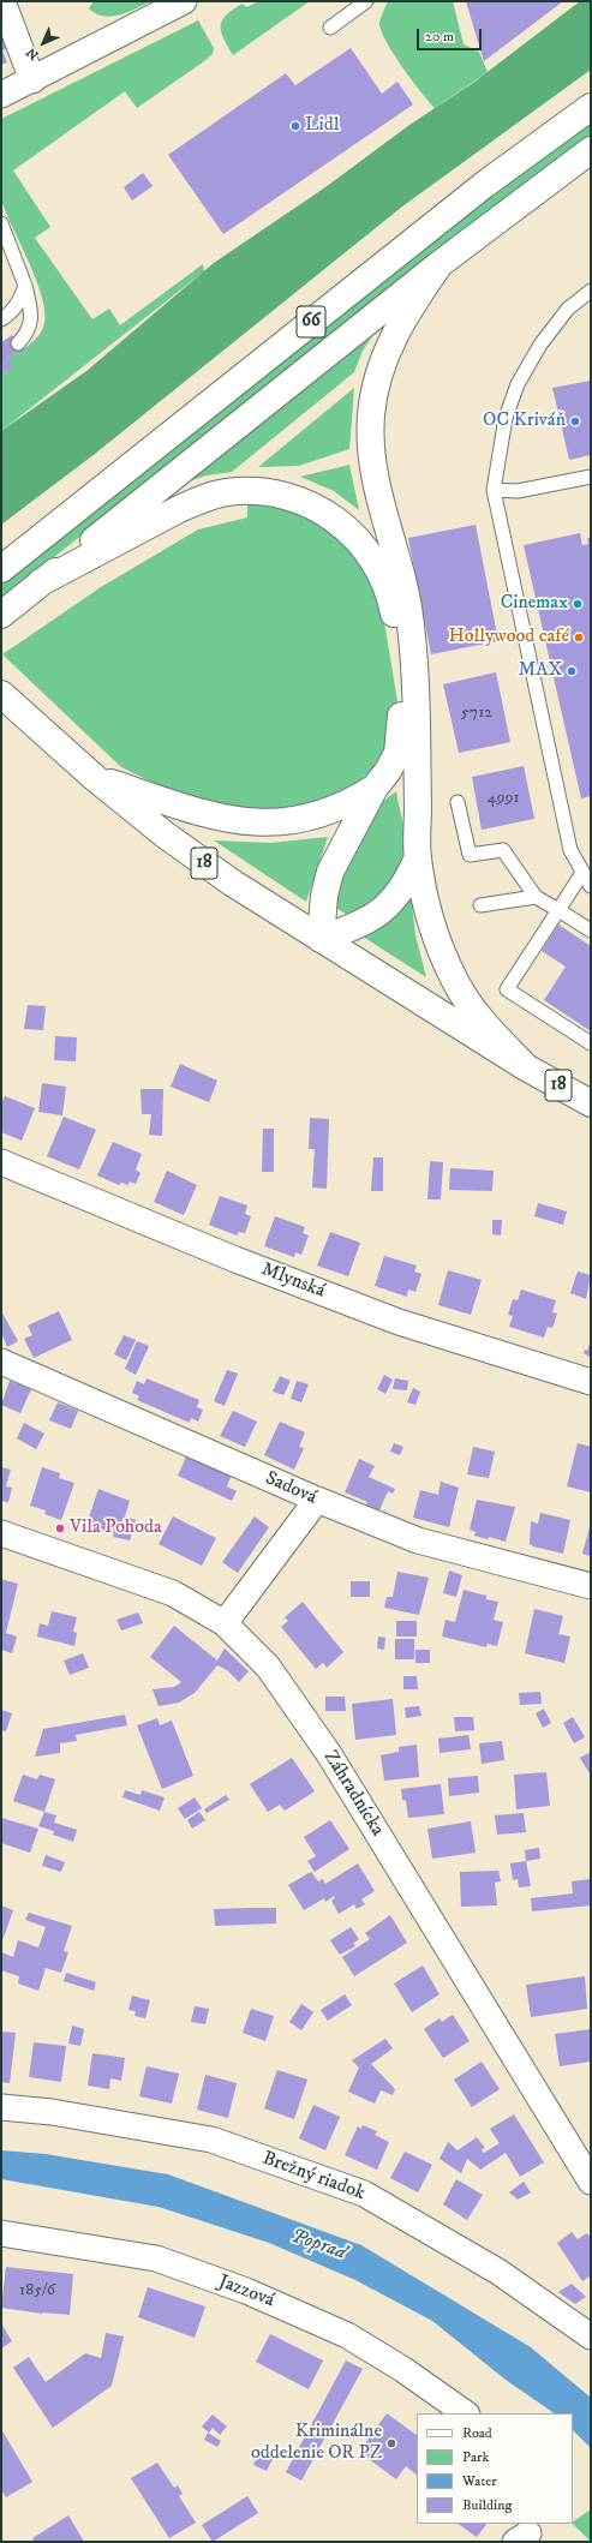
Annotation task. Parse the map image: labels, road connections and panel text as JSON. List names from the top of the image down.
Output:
{
  "streets": {
    "main road": ["66", "18"],
    "street": [
      "Mlynská",
      "Sadová",
      "Záhradnícka",
      "Brežný riadok",
      "Jazzová"
    ]
  },
  "water": ["Poprad"],
  "places": [
    "Lidl",
    "OC Kriváň",
    "Cinemax",
    "Hollywood café",
    "MAX",
    "Vila Pohoda",
    "Kriminálne oddelenie OR PZ"
  ],
  "house_numbers": ["5712", "4991", "185/6"],
  "legend": [
    "Road",
    "Park",
    "Water",
    "Building"
  ],
  "scale_bar": "20 m",
  "north": "bottom left"
}
